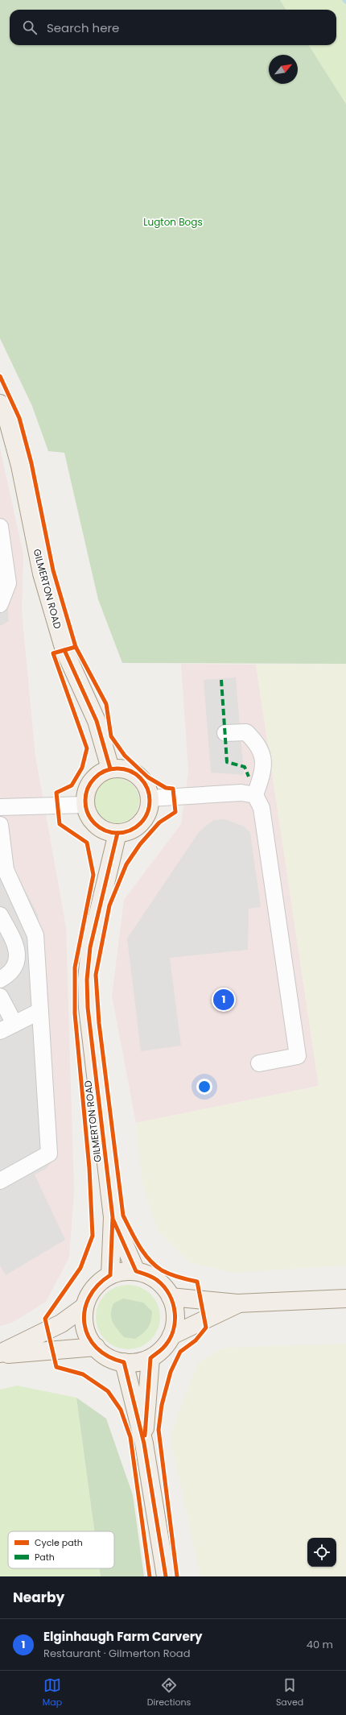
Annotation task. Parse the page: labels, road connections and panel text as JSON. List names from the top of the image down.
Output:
{
  "streets": {
    "main road": ["GILMERTON ROAD"]
  },
  "parks": ["Lugton Bogs"],
  "legend": ["Cycle path", "Path"],
  "north": "top right",
  "page": {
    "search": "Search here",
    "pins": "1",
    "heading": "Nearby",
    "list": [
      {
        "mark": "1",
        "name": "Elginhaugh Farm Carvery",
        "note": "Restaurant · Gilmerton Road",
        "value": "40 m"
      }
    ],
    "nav": ["Map", "Directions", "Saved"]
  }
}
